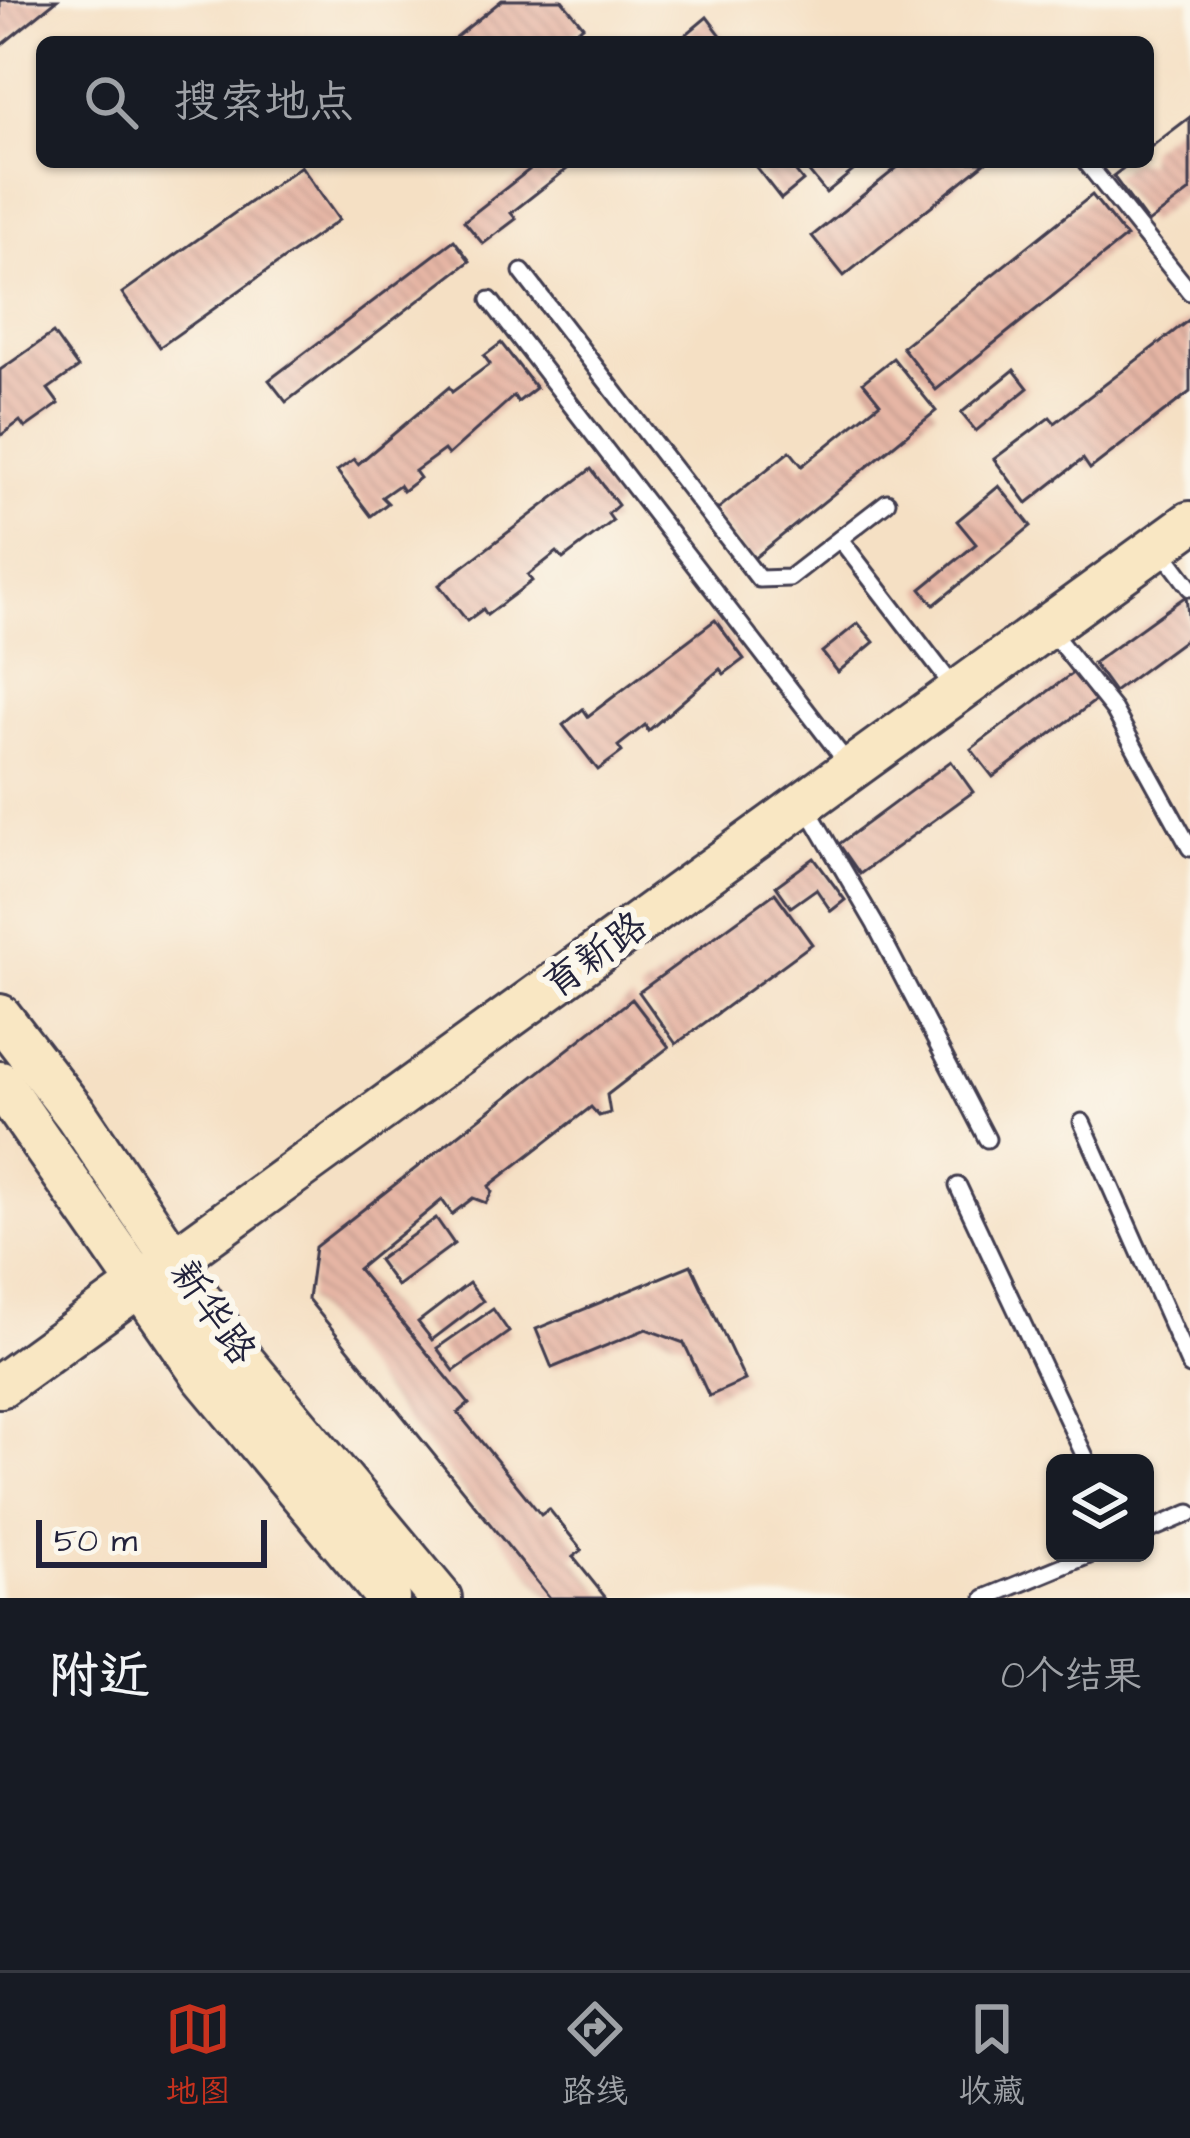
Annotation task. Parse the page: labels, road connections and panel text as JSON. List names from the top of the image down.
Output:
{
  "streets": {
    "street": ["育新路", "新华路"]
  },
  "crossings": [
    ["育新路", "新华路"]
  ],
  "scale_bar": "50 m",
  "page": {
    "search": "搜索地点",
    "scale": "50 m",
    "heading": ["附近", "0个结果"],
    "nav": ["地图", "路线", "收藏"]
  }
}
